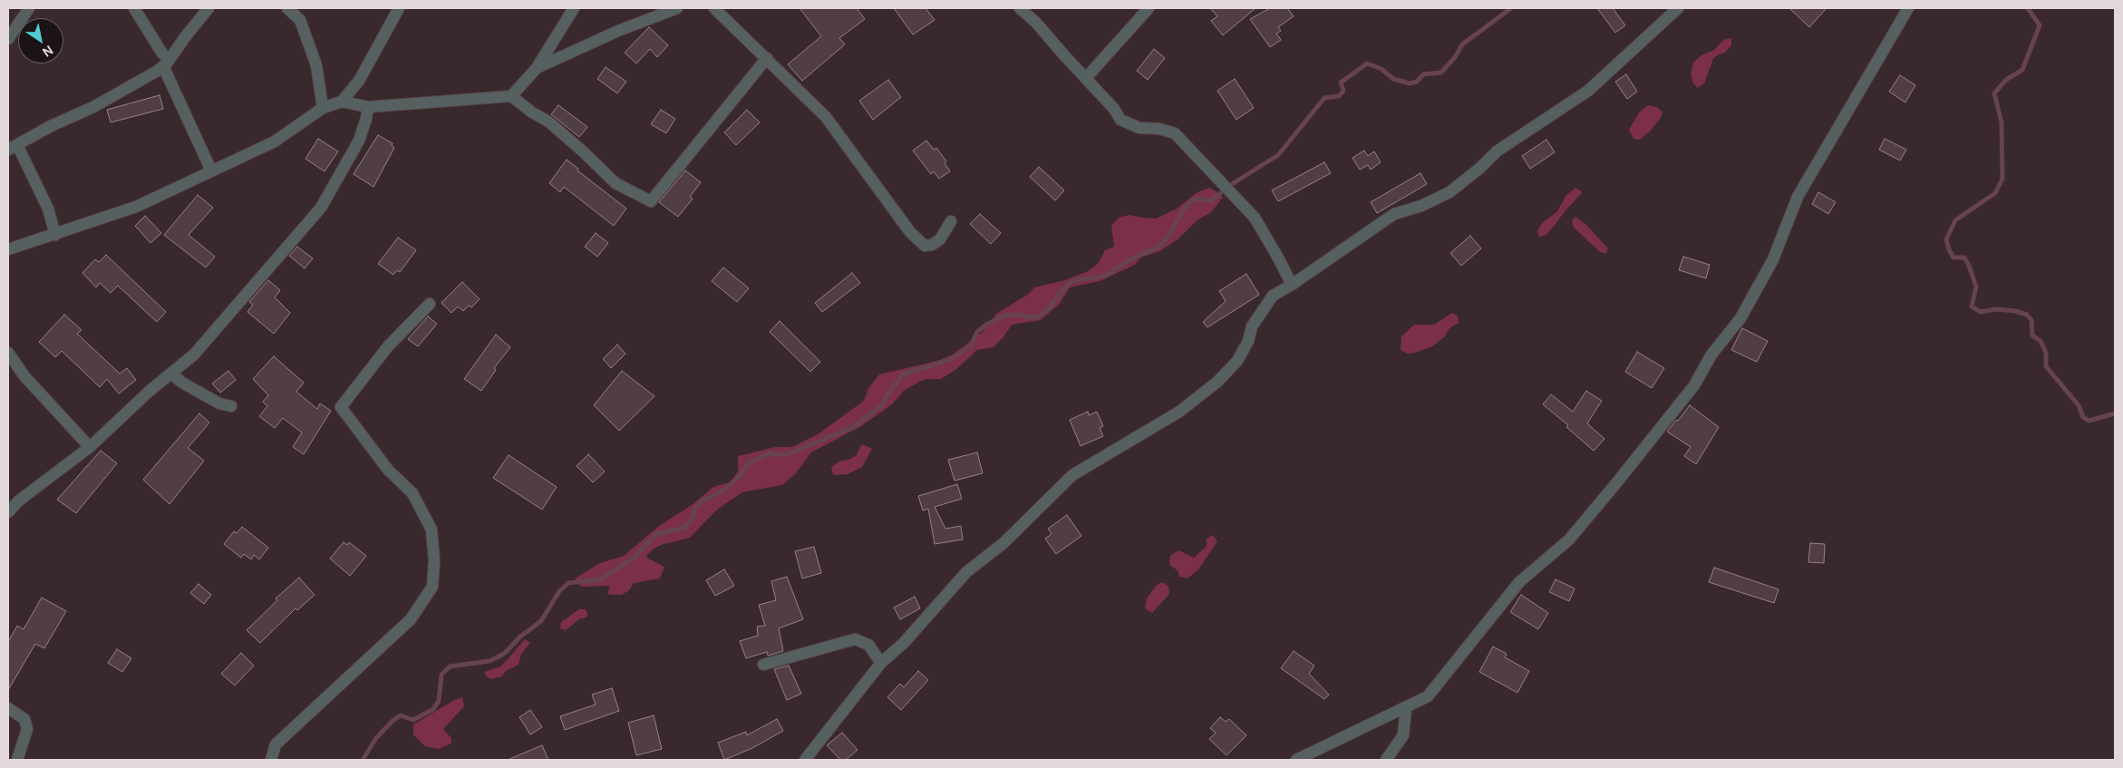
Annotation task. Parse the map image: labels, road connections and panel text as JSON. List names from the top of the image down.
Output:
{
  "north": "bottom right"
}
